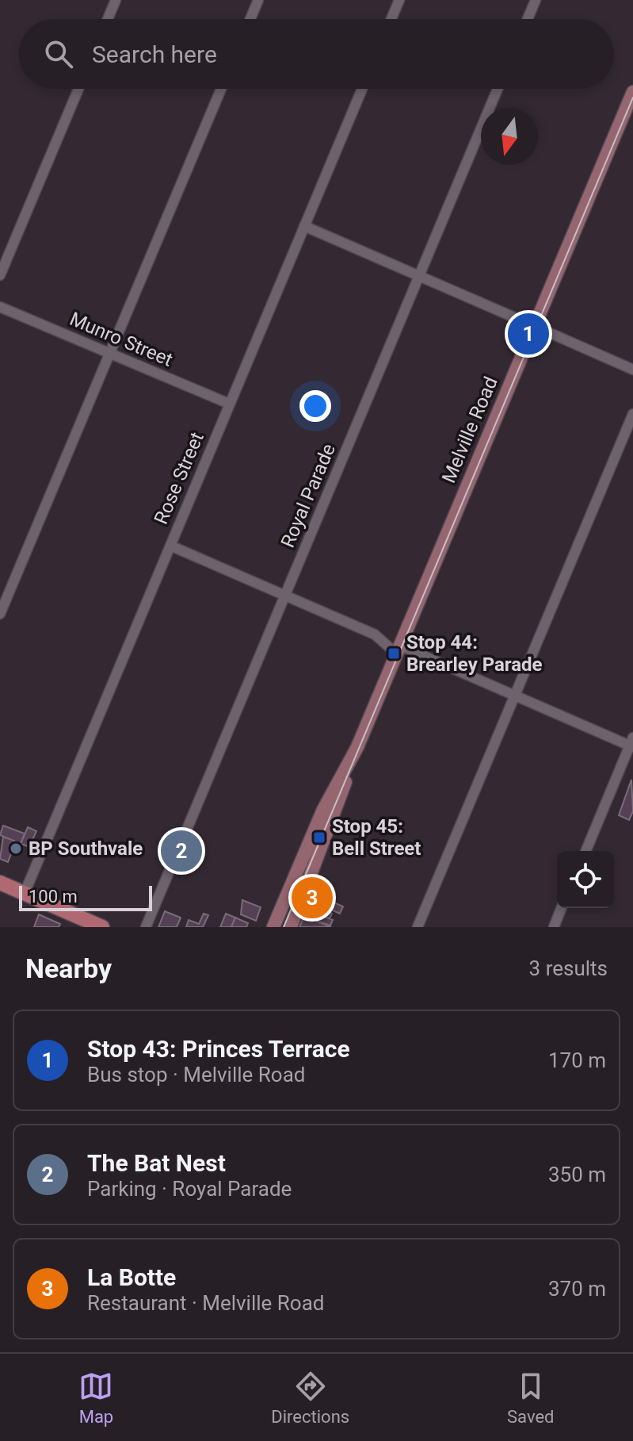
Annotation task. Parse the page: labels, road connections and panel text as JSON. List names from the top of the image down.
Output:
{
  "streets": {
    "main road": ["Melville Road"],
    "street": ["Munro Street", "Rose Street", "Royal Parade"]
  },
  "crossings": [
    ["Munro Street", "Rose Street"]
  ],
  "places": {
    "transit": ["Stop 44: Brearley Parade", "Stop 45: Bell Street"],
    "other": ["BP Southvale"]
  },
  "scale_bar": "100 m",
  "north": "bottom",
  "page": {
    "search": "Search here",
    "pins": ["1", "2", "3"],
    "scale": "100 m",
    "heading": ["Nearby", "3 results"],
    "list": [
      {
        "mark": "1",
        "name": "Stop 43: Princes Terrace",
        "note": "Bus stop · Melville Road",
        "value": "170 m"
      },
      {
        "mark": "2",
        "name": "The Bat Nest",
        "note": "Parking · Royal Parade",
        "value": "350 m"
      },
      {
        "mark": "3",
        "name": "La Botte",
        "note": "Restaurant · Melville Road",
        "value": "370 m"
      }
    ],
    "nav": ["Map", "Directions", "Saved"]
  }
}
